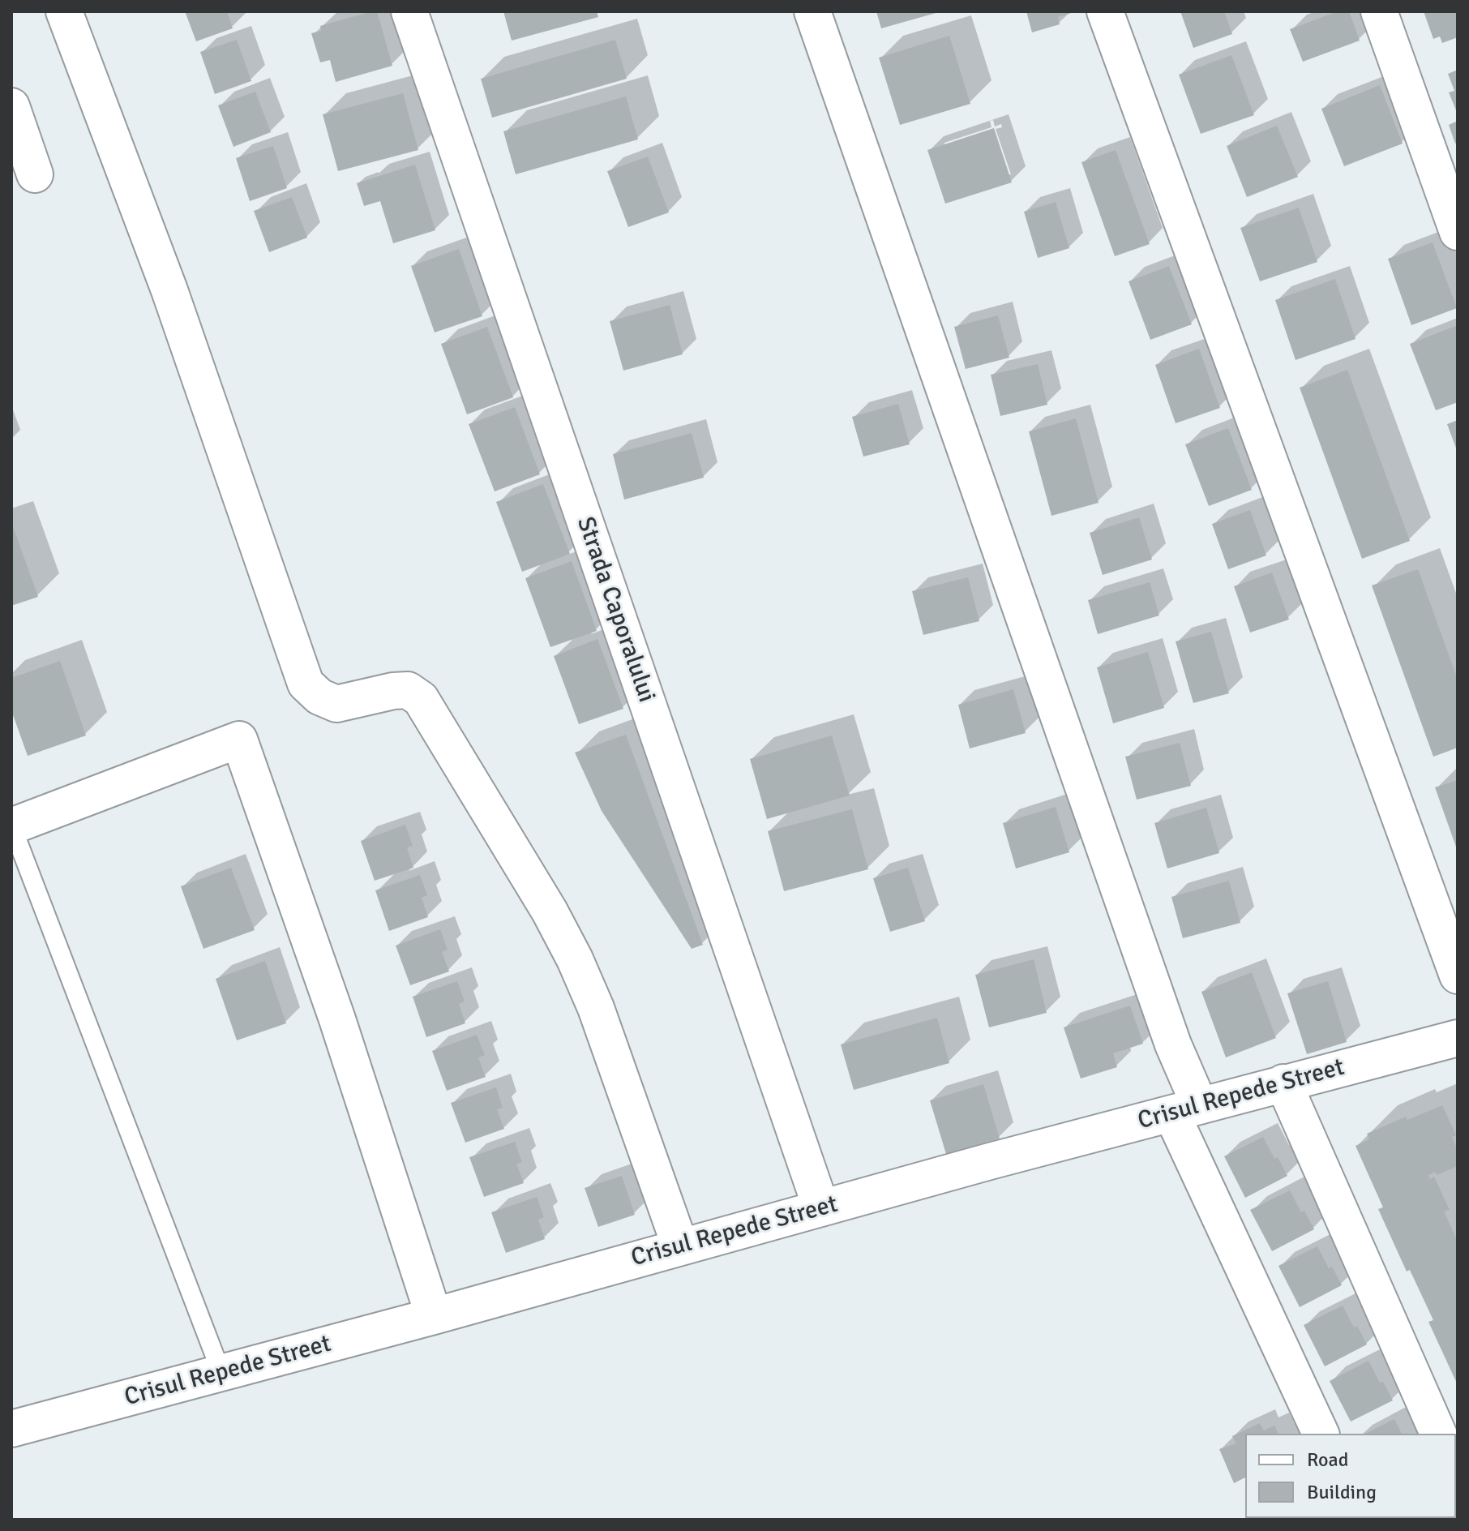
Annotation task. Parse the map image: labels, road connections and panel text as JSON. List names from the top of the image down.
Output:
{
  "streets": {
    "street": ["Strada Caporalului", "Crisul Repede Street"]
  },
  "crossings": [
    ["Strada Caporalului", "Crisul Repede Street"]
  ],
  "legend": ["Road", "Building"]
}
